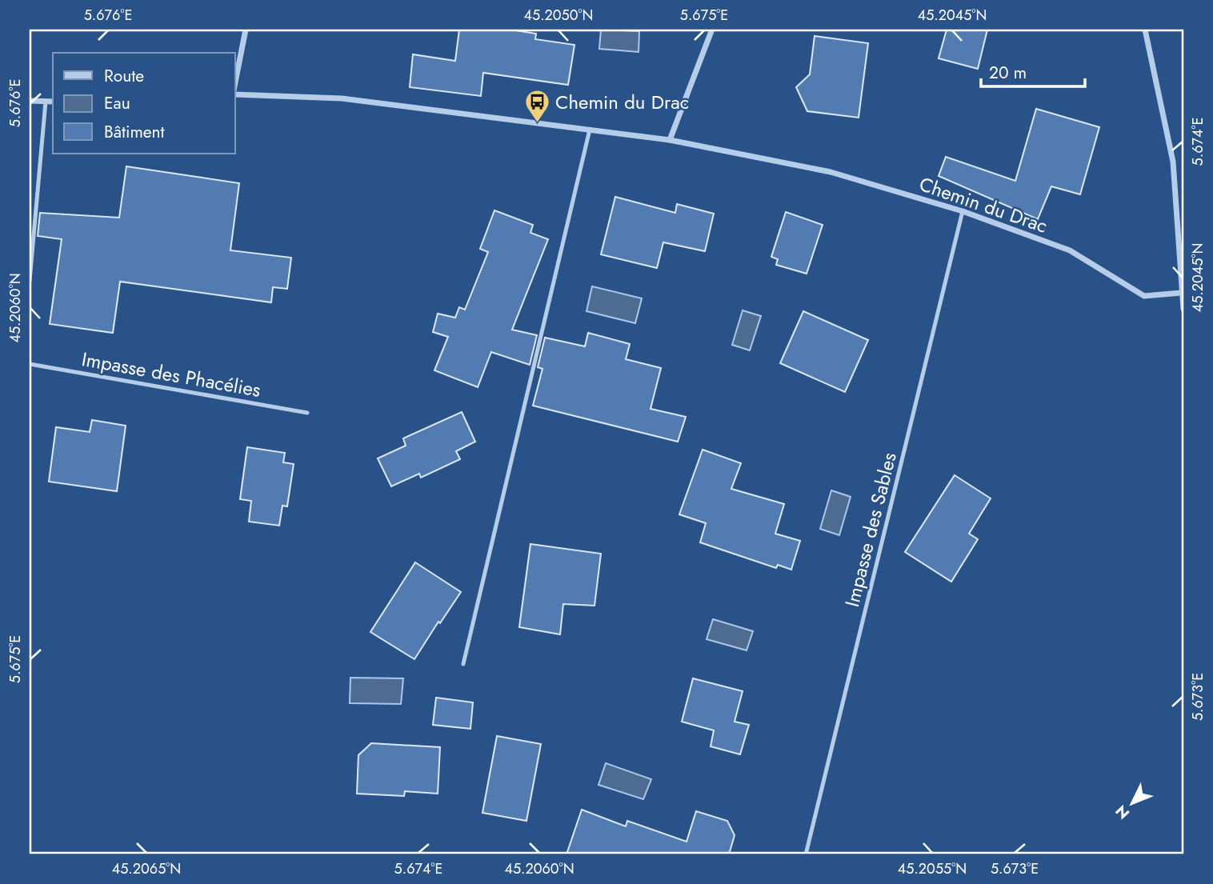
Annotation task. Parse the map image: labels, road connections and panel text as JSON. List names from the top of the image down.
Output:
{
  "streets": {
    "street": ["Chemin du Drac"],
    "lane": ["Impasse des Phacélies", "Impasse des Sables"]
  },
  "crossings": [
    ["Chemin du Drac", "Impasse des Sables"]
  ],
  "places": {
    "bus stop": ["Chemin du Drac"]
  },
  "legend": ["Route", "Eau", "Bâtiment"],
  "scale_bar": "20 m",
  "north": "bottom left",
  "coordinates": [
    "5.676°E",
    "45.2050°N",
    "5.675°E",
    "45.2045°N",
    "5.674°E",
    "45.2060°N",
    "5.673°E",
    "45.2065°N",
    "45.2055°N"
  ]
}
